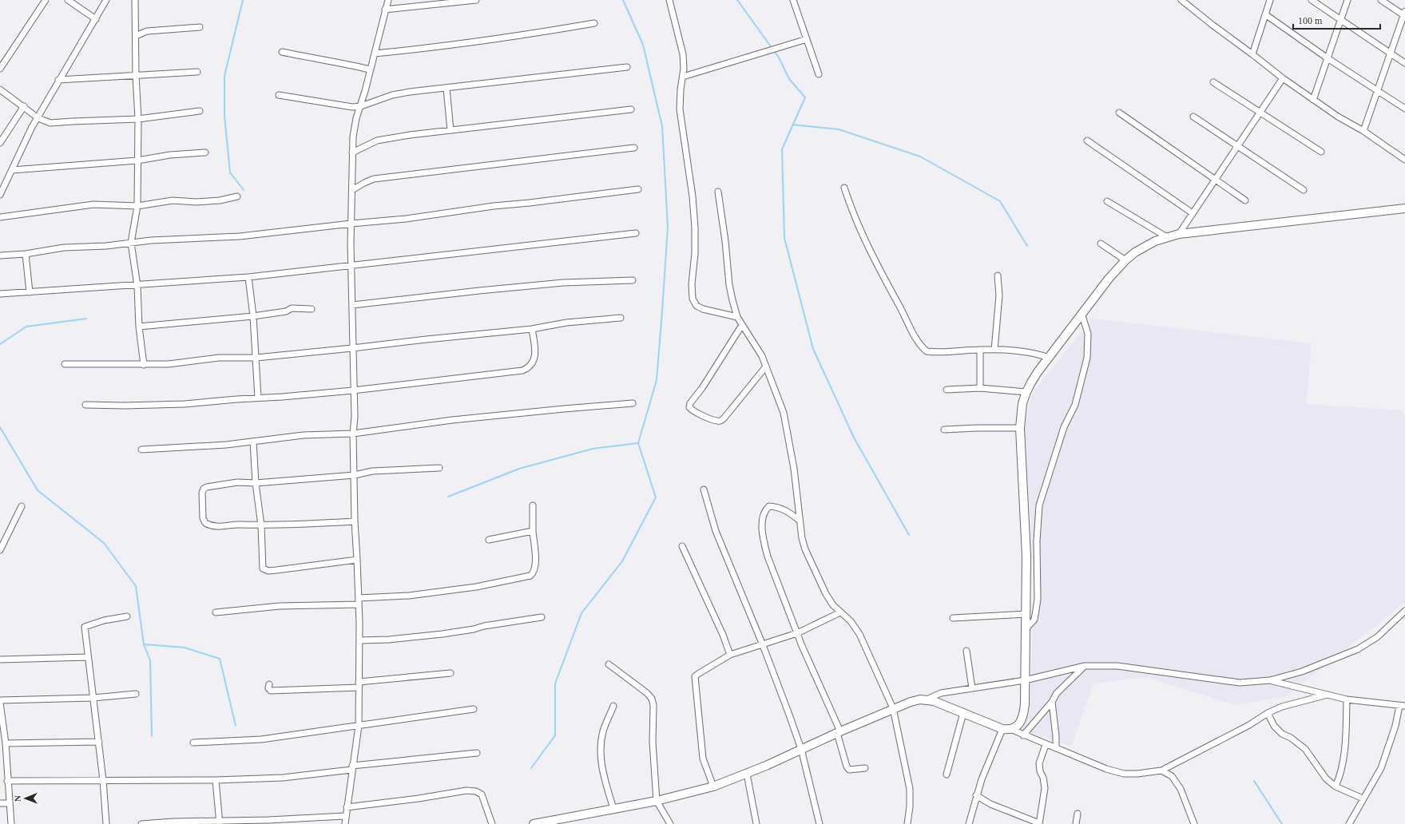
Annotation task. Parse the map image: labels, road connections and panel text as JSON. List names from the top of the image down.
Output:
{
  "scale_bar": "100 m",
  "north": "left"
}
